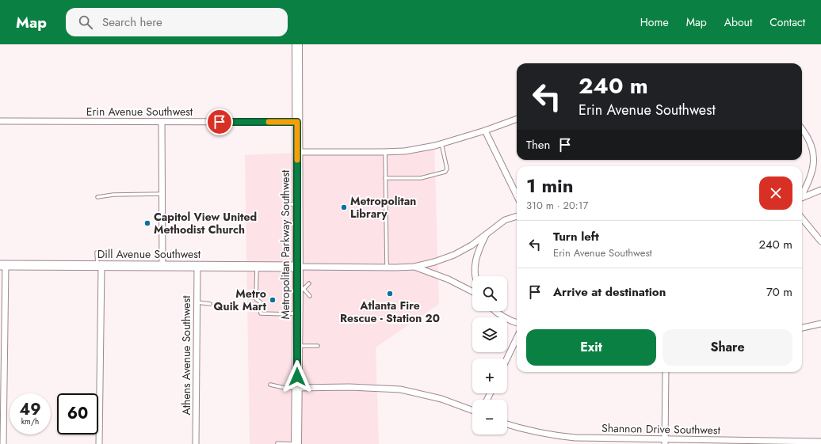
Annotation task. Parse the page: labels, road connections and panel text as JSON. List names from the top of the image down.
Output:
{
  "streets": {
    "main road": ["Metropolitan Parkway Southwest", "Dill Avenue Southwest"],
    "street": ["Erin Avenue Southwest", "Athens Avenue Southwest", "Shannon Drive Southwest"]
  },
  "crossings": [
    ["Erin Avenue Southwest", "Metropolitan Parkway Southwest"],
    ["Metropolitan Parkway Southwest", "Dill Avenue Southwest"],
    ["Dill Avenue Southwest", "Athens Avenue Southwest"]
  ],
  "places": [
    "Metropolitan Library",
    "Capitol View United Methodist Church",
    "Atlanta Fire Rescue - Station 20",
    "Metro Quik Mart"
  ],
  "page": {
    "header": "Map",
    "search": "Search here",
    "nav": [
      "Home",
      "Map",
      "About",
      "Contact"
    ],
    "turn": ["240 m", "Erin Avenue Southwest"],
    "then": "Then",
    "heading": ["1 min", "310 m · 20:17"],
    "list": [
      {
        "name": "Turn left",
        "note": "Erin Avenue Southwest",
        "value": "240 m"
      },
      {
        "name": "Arrive at destination",
        "value": "70 m"
      }
    ],
    "map_buttons": ["+", "−"],
    "buttons": ["Exit", "Share"],
    "speed": "49 km/h",
    "limit": "60"
  }
}
